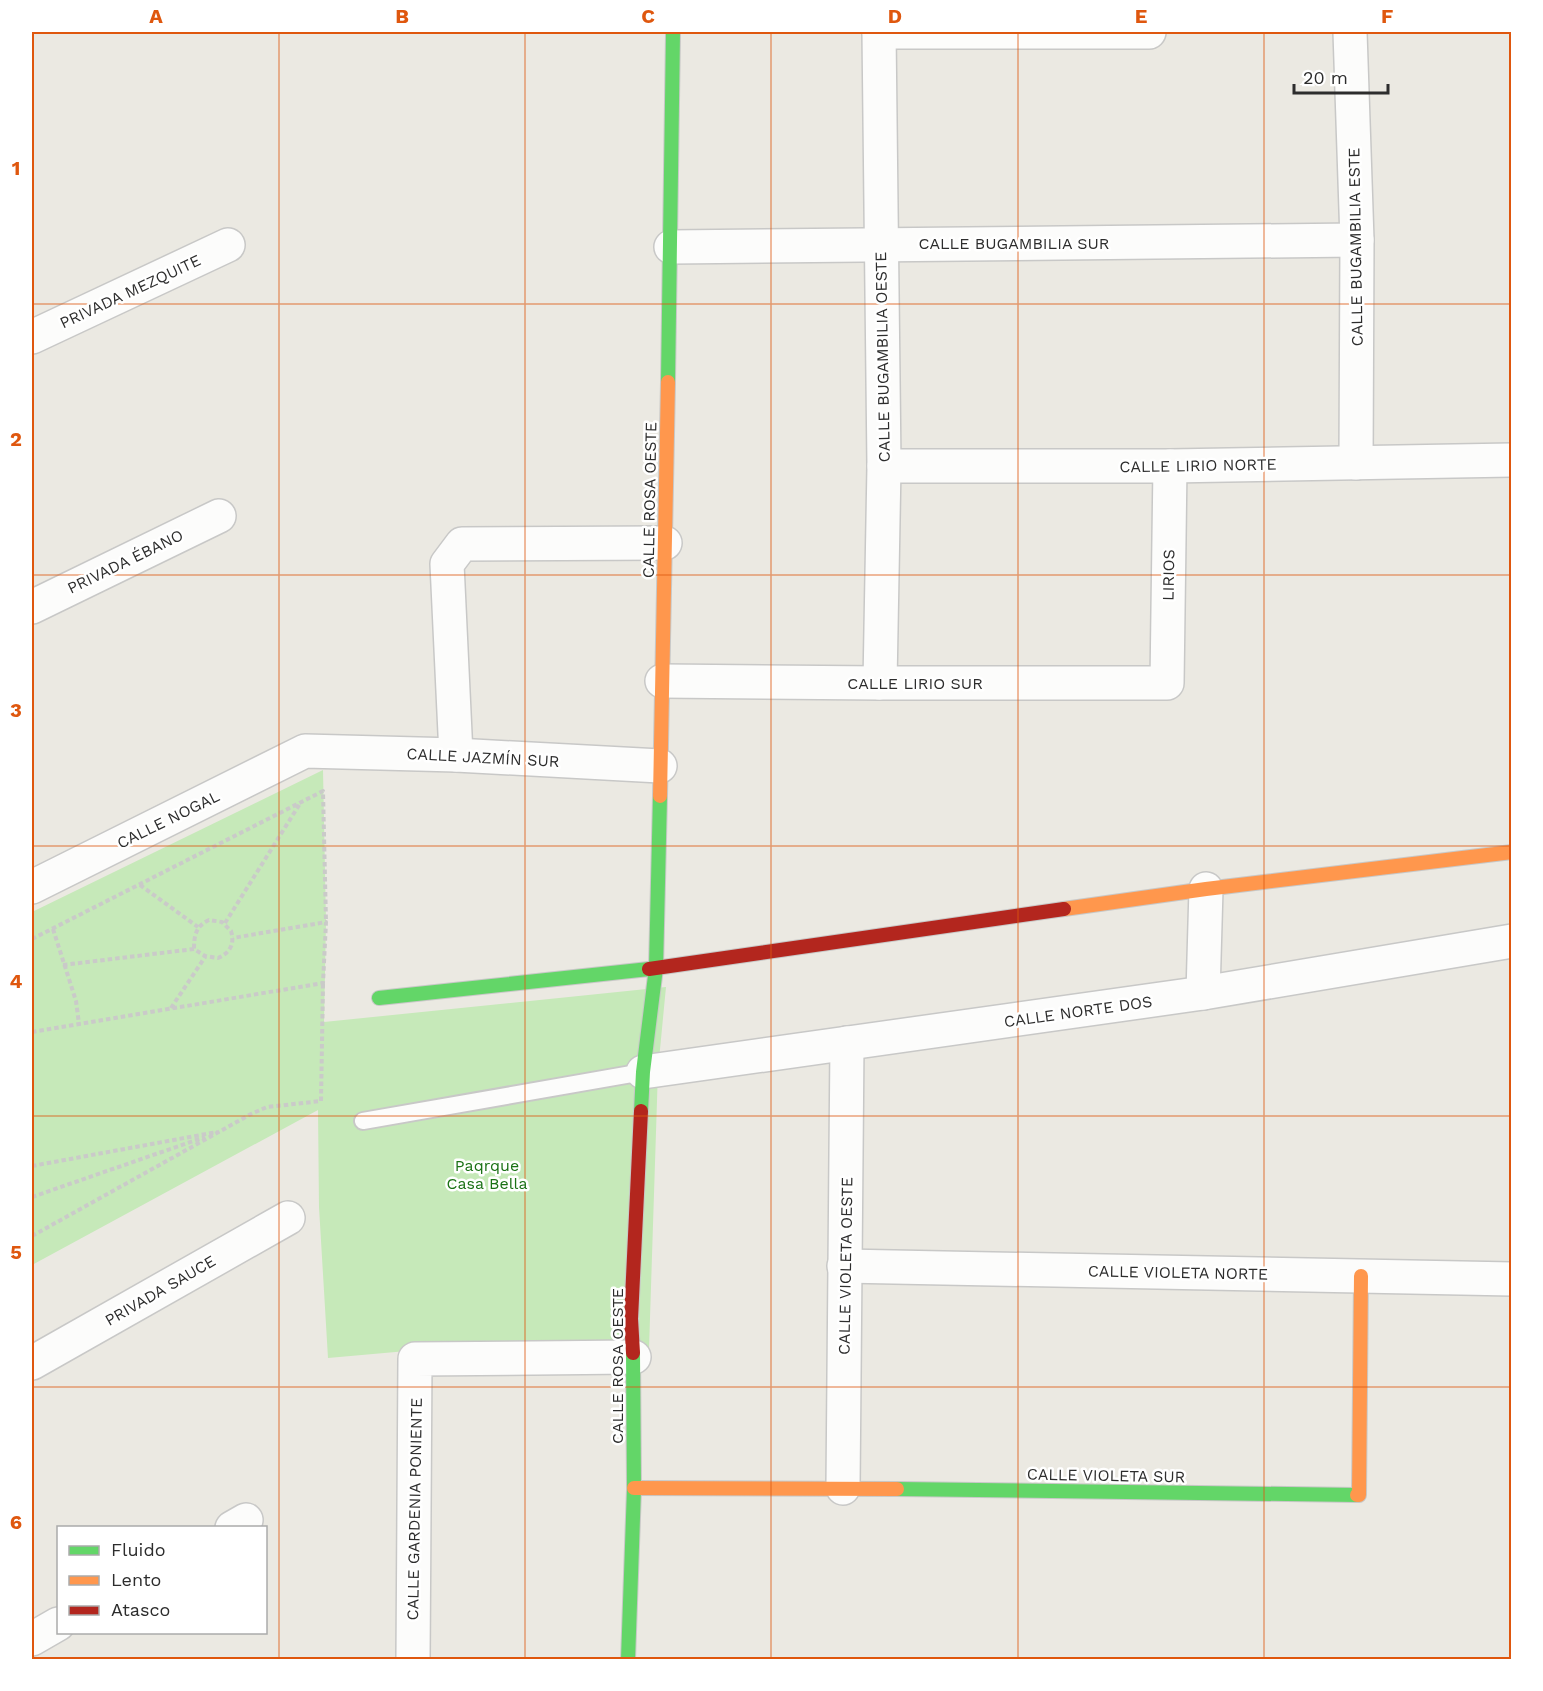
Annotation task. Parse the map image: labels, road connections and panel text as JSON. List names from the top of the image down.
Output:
{
  "streets": {
    "street": [
      "CALLE BUGAMBILIA SUR",
      "CALLE BUGAMBILIA ESTE",
      "PRIVADA MEZQUITE",
      "CALLE BUGAMBILIA OESTE",
      "CALLE LIRIO NORTE",
      "CALLE ROSA OESTE",
      "PRIVADA ÉBANO",
      "LIRIOS",
      "CALLE LIRIO SUR",
      "CALLE JAZMÍN SUR",
      "CALLE NOGAL",
      "CALLE NORTE DOS",
      "CALLE VIOLETA OESTE",
      "CALLE VIOLETA NORTE",
      "PRIVADA SAUCE",
      "CALLE VIOLETA SUR",
      "CALLE GARDENIA PONIENTE"
    ]
  },
  "crossings": [
    ["CALLE BUGAMBILIA SUR", "CALLE BUGAMBILIA ESTE"],
    ["CALLE BUGAMBILIA SUR", "CALLE BUGAMBILIA OESTE"],
    ["CALLE BUGAMBILIA SUR", "CALLE ROSA OESTE"],
    ["CALLE BUGAMBILIA ESTE", "CALLE LIRIO NORTE"],
    ["CALLE BUGAMBILIA OESTE", "CALLE LIRIO NORTE"],
    ["CALLE BUGAMBILIA OESTE", "CALLE LIRIO SUR"],
    ["CALLE LIRIO NORTE", "LIRIOS"],
    ["CALLE ROSA OESTE", "CALLE LIRIO SUR"],
    ["CALLE ROSA OESTE", "CALLE JAZMÍN SUR"],
    ["CALLE ROSA OESTE", "CALLE NORTE DOS"],
    ["CALLE ROSA OESTE", "CALLE VIOLETA SUR"],
    ["CALLE ROSA OESTE", "CALLE GARDENIA PONIENTE"],
    ["LIRIOS", "CALLE LIRIO SUR"],
    ["CALLE JAZMÍN SUR", "CALLE NOGAL"],
    ["CALLE NORTE DOS", "CALLE VIOLETA OESTE"],
    ["CALLE VIOLETA OESTE", "CALLE VIOLETA NORTE"],
    ["CALLE VIOLETA OESTE", "CALLE VIOLETA SUR"],
    ["CALLE VIOLETA NORTE", "CALLE VIOLETA SUR"]
  ],
  "parks": ["Paqrque Casa Bella"],
  "legend": ["Fluido", "Lento", "Atasco"],
  "scale_bar": "20 m",
  "grid": {
    "columns": [
      "A",
      "B",
      "C",
      "D",
      "E",
      "F"
    ],
    "rows": [
      "1",
      "2",
      "3",
      "4",
      "5",
      "6"
    ]
  }
}
